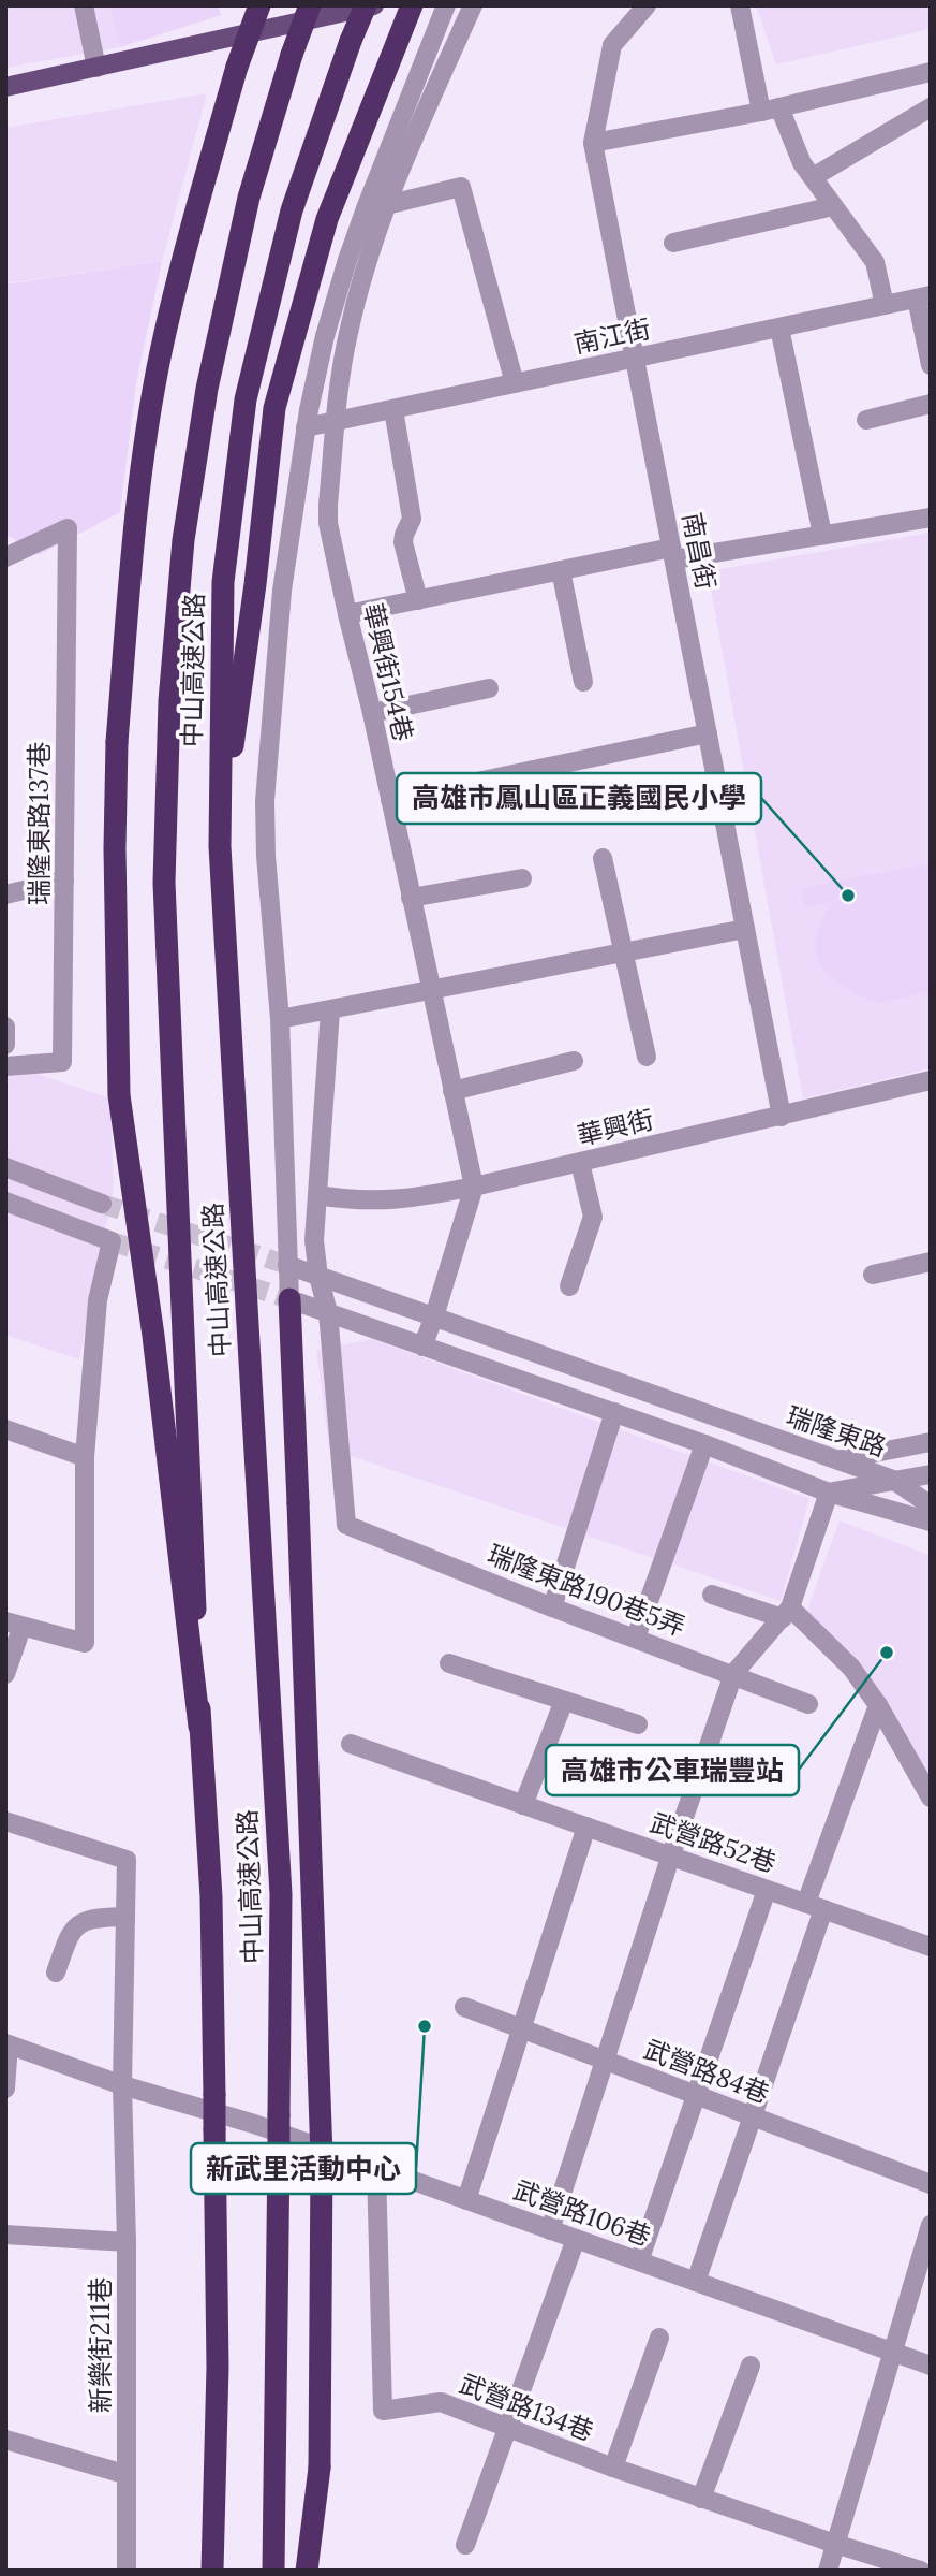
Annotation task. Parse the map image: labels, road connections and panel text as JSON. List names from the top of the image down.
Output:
{
  "streets": {
    "highway": ["中山高速公路"],
    "street": [
      "南江街",
      "南昌街",
      "華興街154巷",
      "瑞隆東路137巷",
      "華興街",
      "瑞隆東路",
      "瑞隆東路190巷5弄",
      "武營路52巷",
      "武營路84巷",
      "武營路106巷",
      "新樂街211巷",
      "武營路134巷"
    ]
  },
  "crossings": [
    ["南江街", "南昌街"],
    ["南江街", "華興街154巷"],
    ["南昌街", "華興街"],
    ["華興街154巷", "華興街"],
    ["武營路106巷", "武營路134巷"]
  ],
  "places": ["高雄市鳳山區正義國民小學", "高雄市公車瑞豐站", "新武里活動中心"]
}
